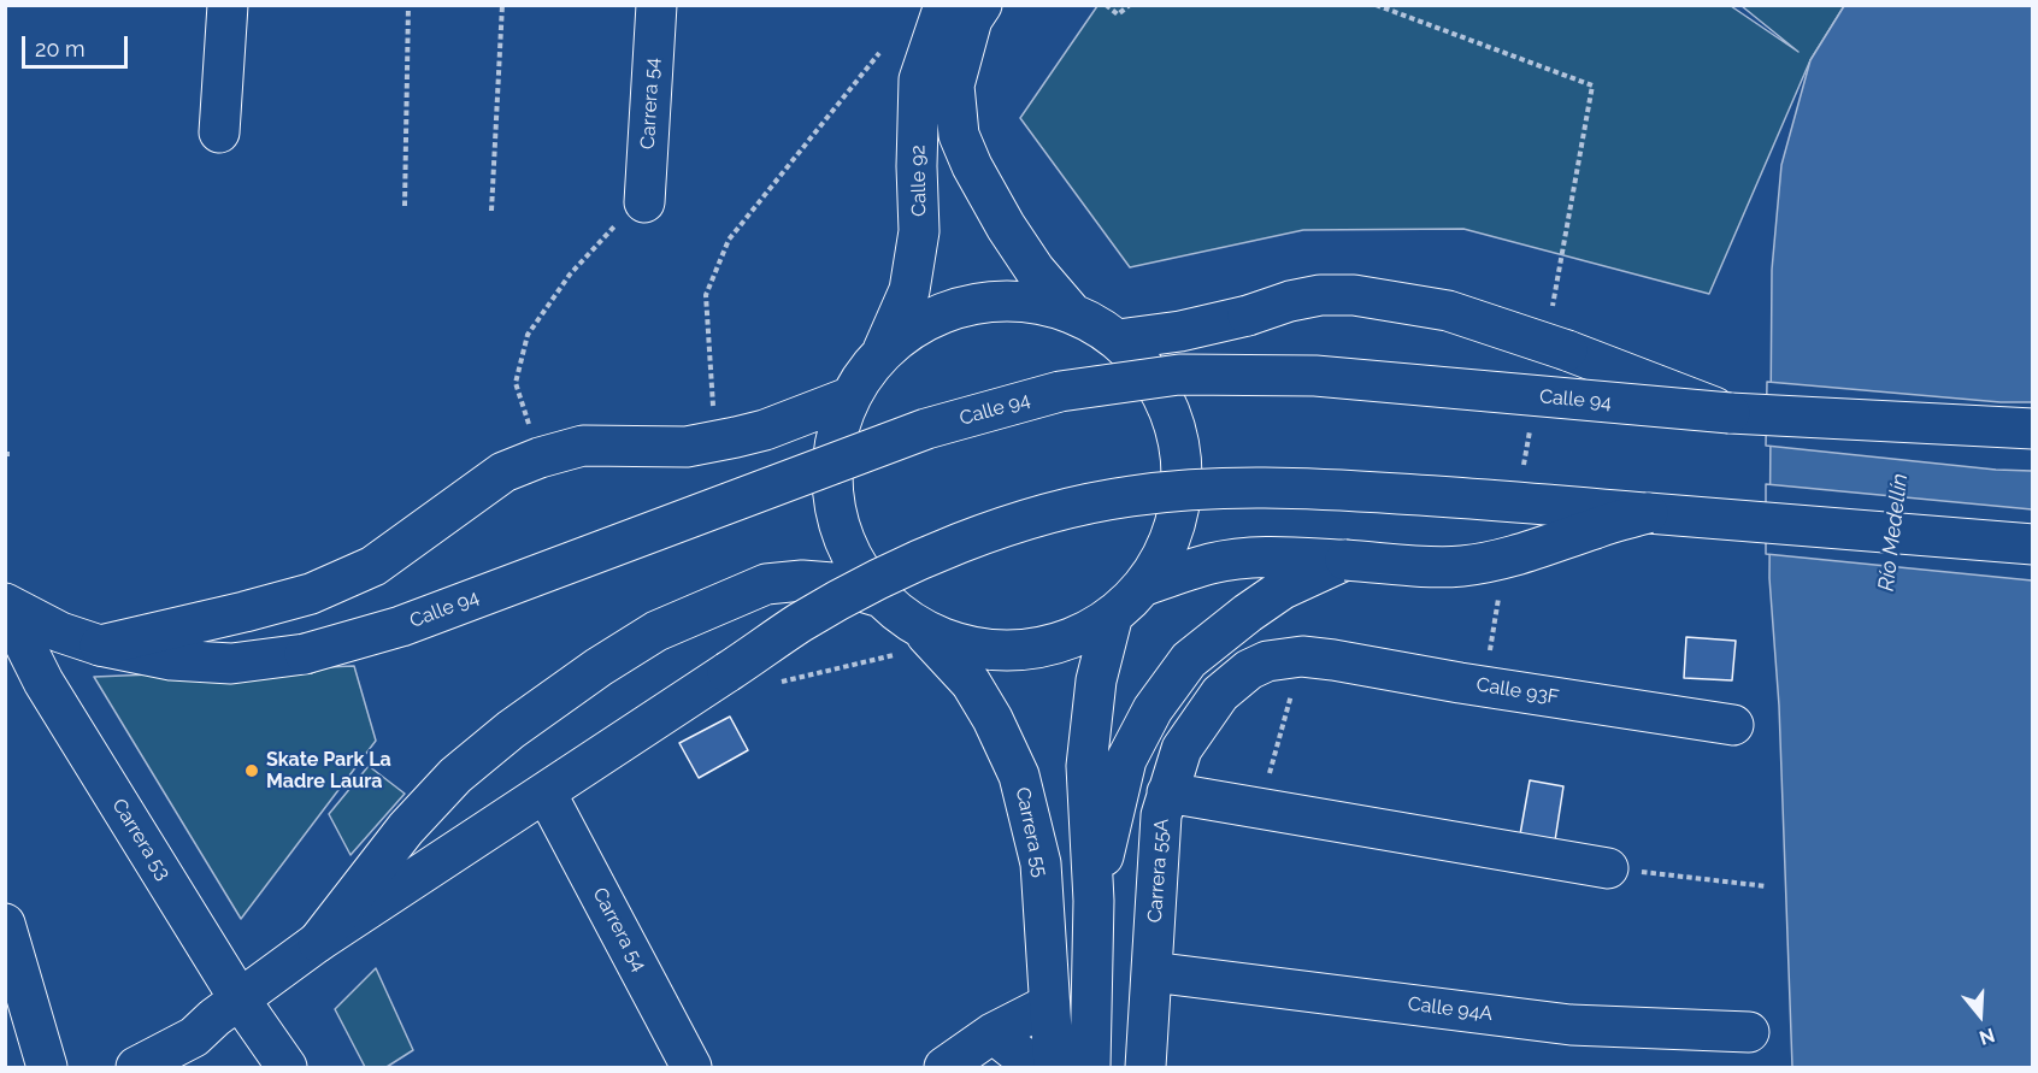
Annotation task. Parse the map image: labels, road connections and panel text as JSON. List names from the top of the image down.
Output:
{
  "streets": {
    "street": [
      "Carrera 54",
      "Calle 92",
      "Calle 94",
      "Calle 93F",
      "Carrera 55",
      "Carrera 53",
      "Carrera 55A",
      "Calle 94A"
    ]
  },
  "crossings": [
    ["Calle 94", "Carrera 53"],
    ["Calle 93F", "Carrera 55A"],
    ["Carrera 55A", "Calle 94A"]
  ],
  "water": ["Río Medellín"],
  "places": ["Skate Park La Madre Laura"],
  "scale_bar": "20 m",
  "north": "bottom"
}
